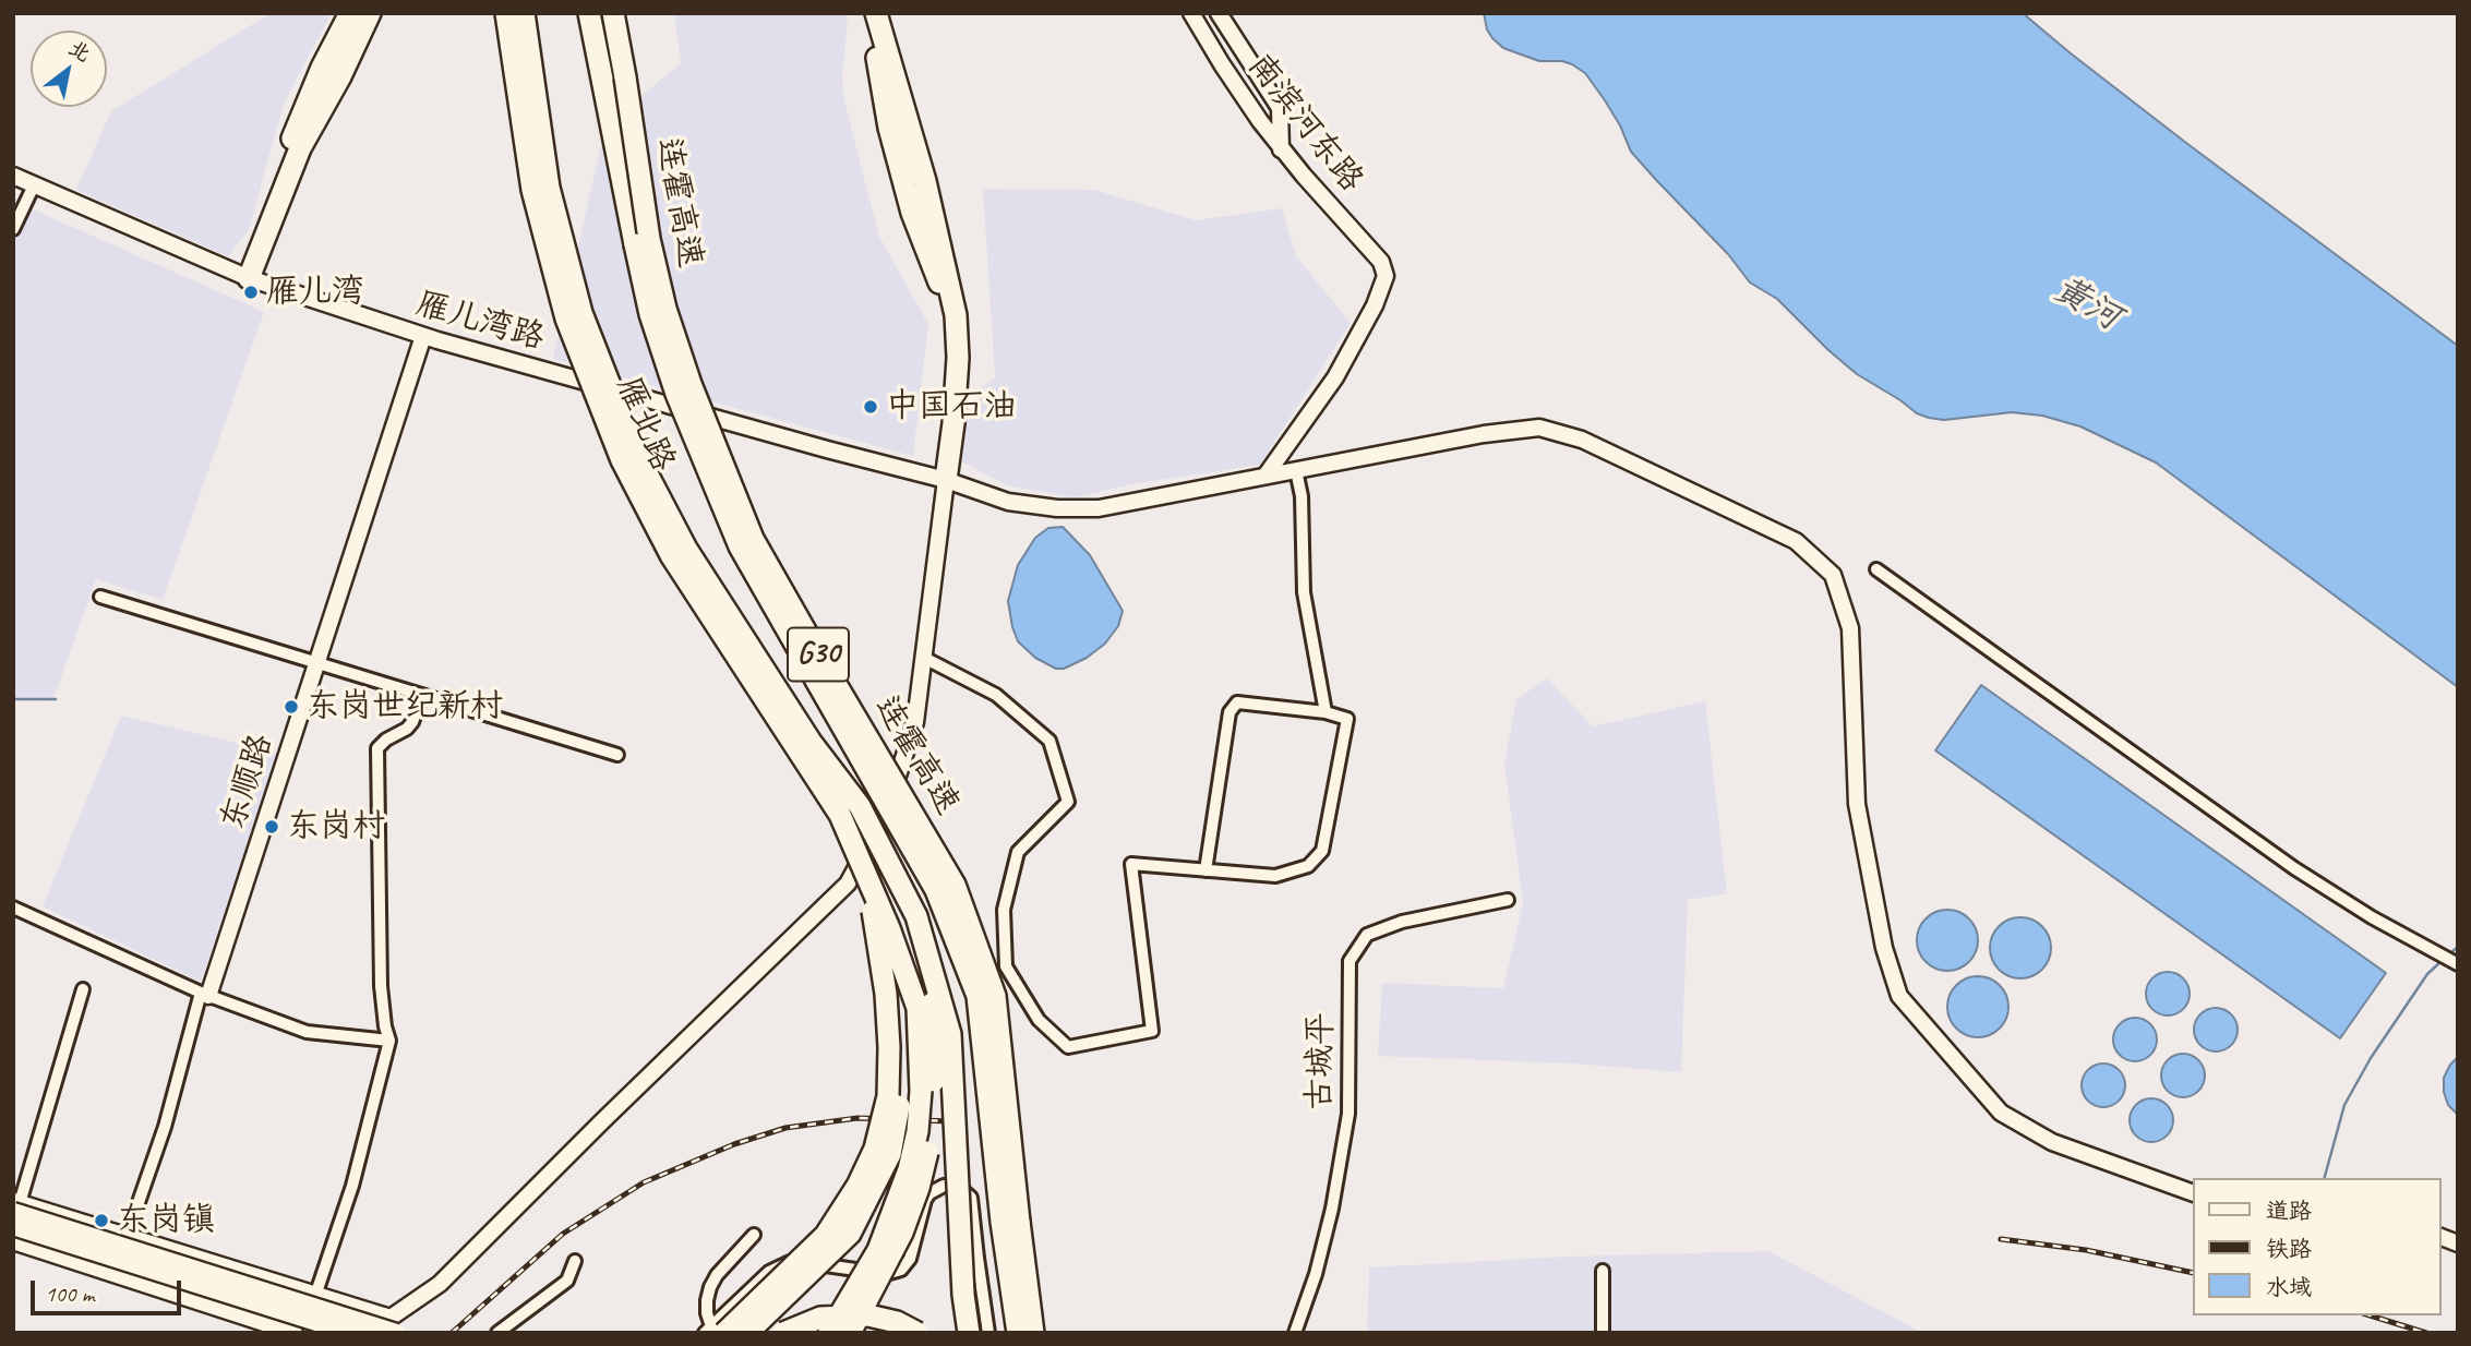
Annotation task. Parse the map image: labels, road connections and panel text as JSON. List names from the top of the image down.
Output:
{
  "streets": {
    "highway": ["连霍高速", "雁北路", "G30"],
    "street": [
      "南滨河东路",
      "雁儿湾路",
      "东顺路",
      "古城平"
    ]
  },
  "crossings": [
    ["南滨河东路", "雁儿湾路"],
    ["雁儿湾路", "东顺路"]
  ],
  "water": ["黄河"],
  "places": [
    "雁儿湾",
    "中国石油",
    "东岗世纪新村",
    "东岗村",
    "东岗镇"
  ],
  "legend": ["道路", "铁路", "水域"],
  "scale_bar": "100 m",
  "north": "top right"
}
